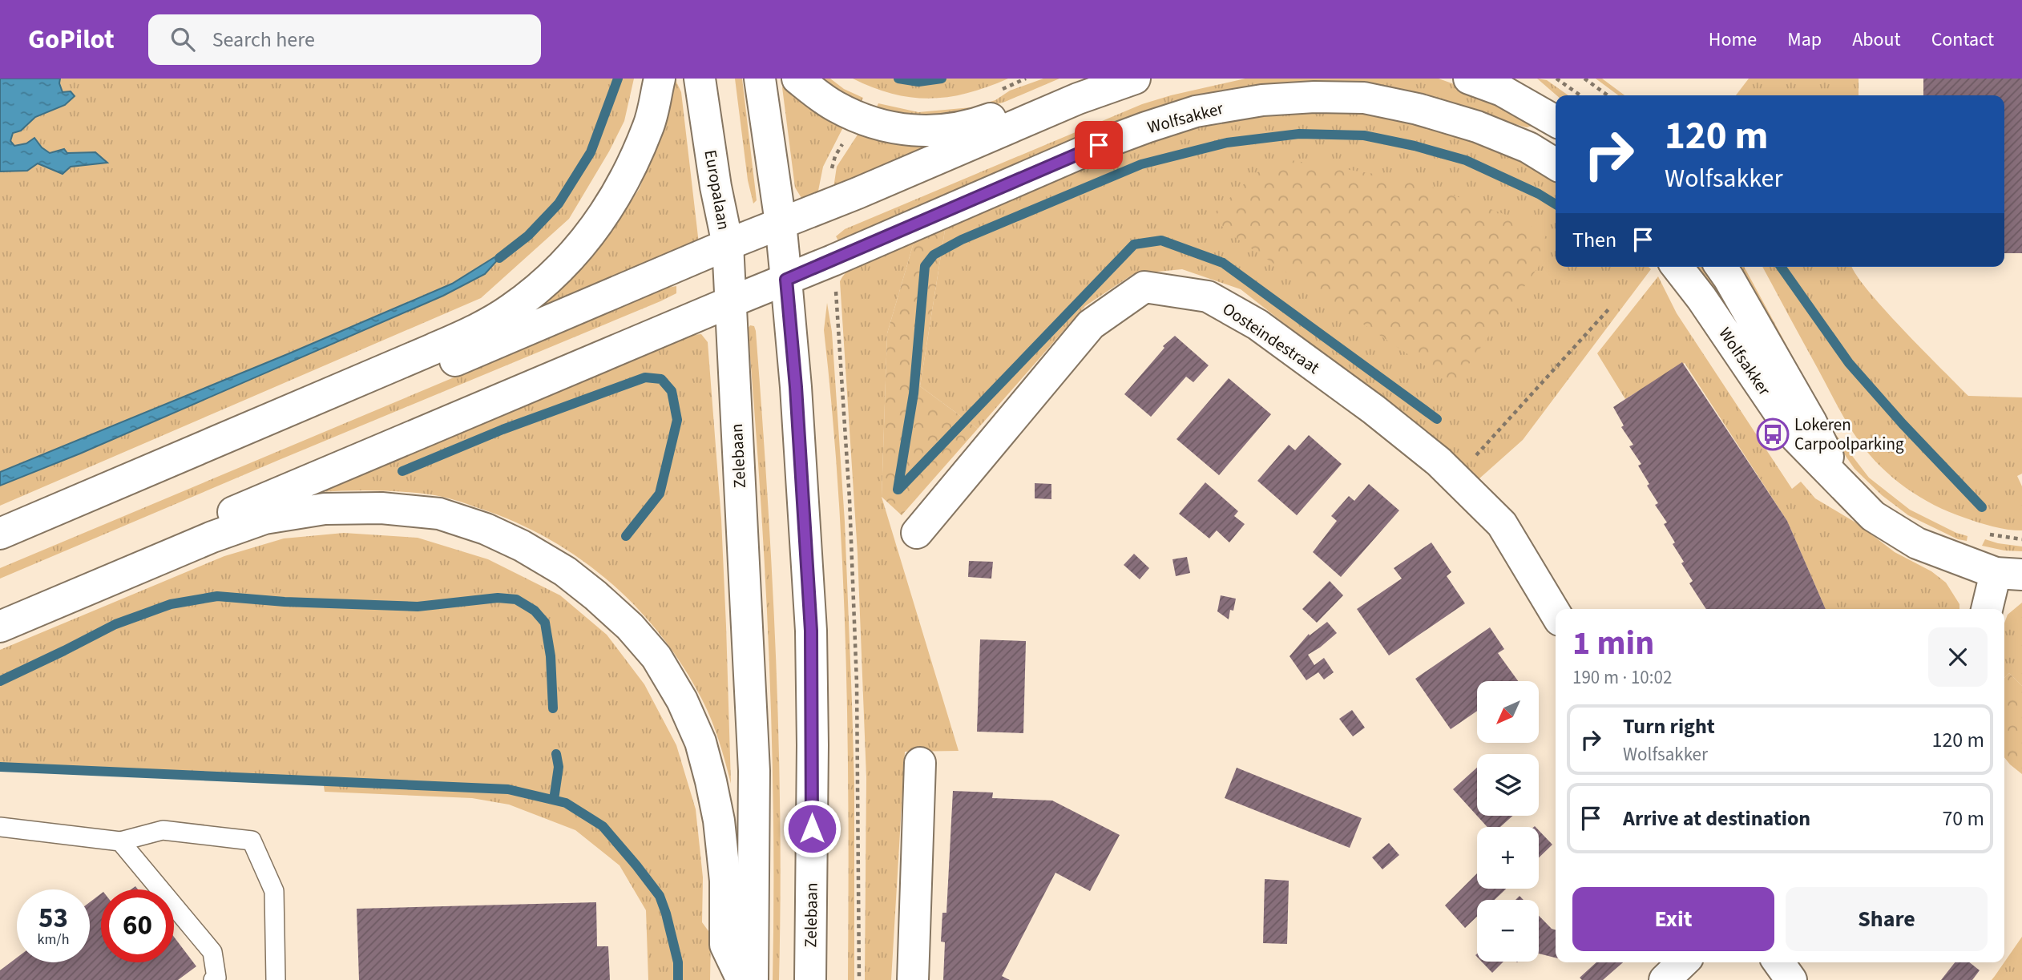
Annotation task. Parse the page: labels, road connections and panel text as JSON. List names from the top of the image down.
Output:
{
  "streets": {
    "main road": [
      "Wolfsakker",
      "Europalaan",
      "Oosteindestraat",
      "Zelebaan"
    ]
  },
  "crossings": [
    ["Wolfsakker", "Europalaan"],
    ["Wolfsakker", "Zelebaan"],
    ["Europalaan", "Zelebaan"]
  ],
  "places": {
    "bus stop": ["Lokeren Carpoolparking"]
  },
  "north": "bottom left",
  "page": {
    "header": "GoPilot",
    "search": "Search here",
    "nav": [
      "Home",
      "Map",
      "About",
      "Contact"
    ],
    "turn": ["120 m", "Wolfsakker"],
    "then": "Then",
    "heading": ["1 min", "190 m · 10:02"],
    "map_buttons": ["+", "−"],
    "list": [
      {
        "name": "Turn right",
        "note": "Wolfsakker",
        "value": "120 m"
      },
      {
        "name": "Arrive at destination",
        "value": "70 m"
      }
    ],
    "buttons": ["Exit", "Share"],
    "speed": "53 km/h",
    "limit": "60"
  }
}
